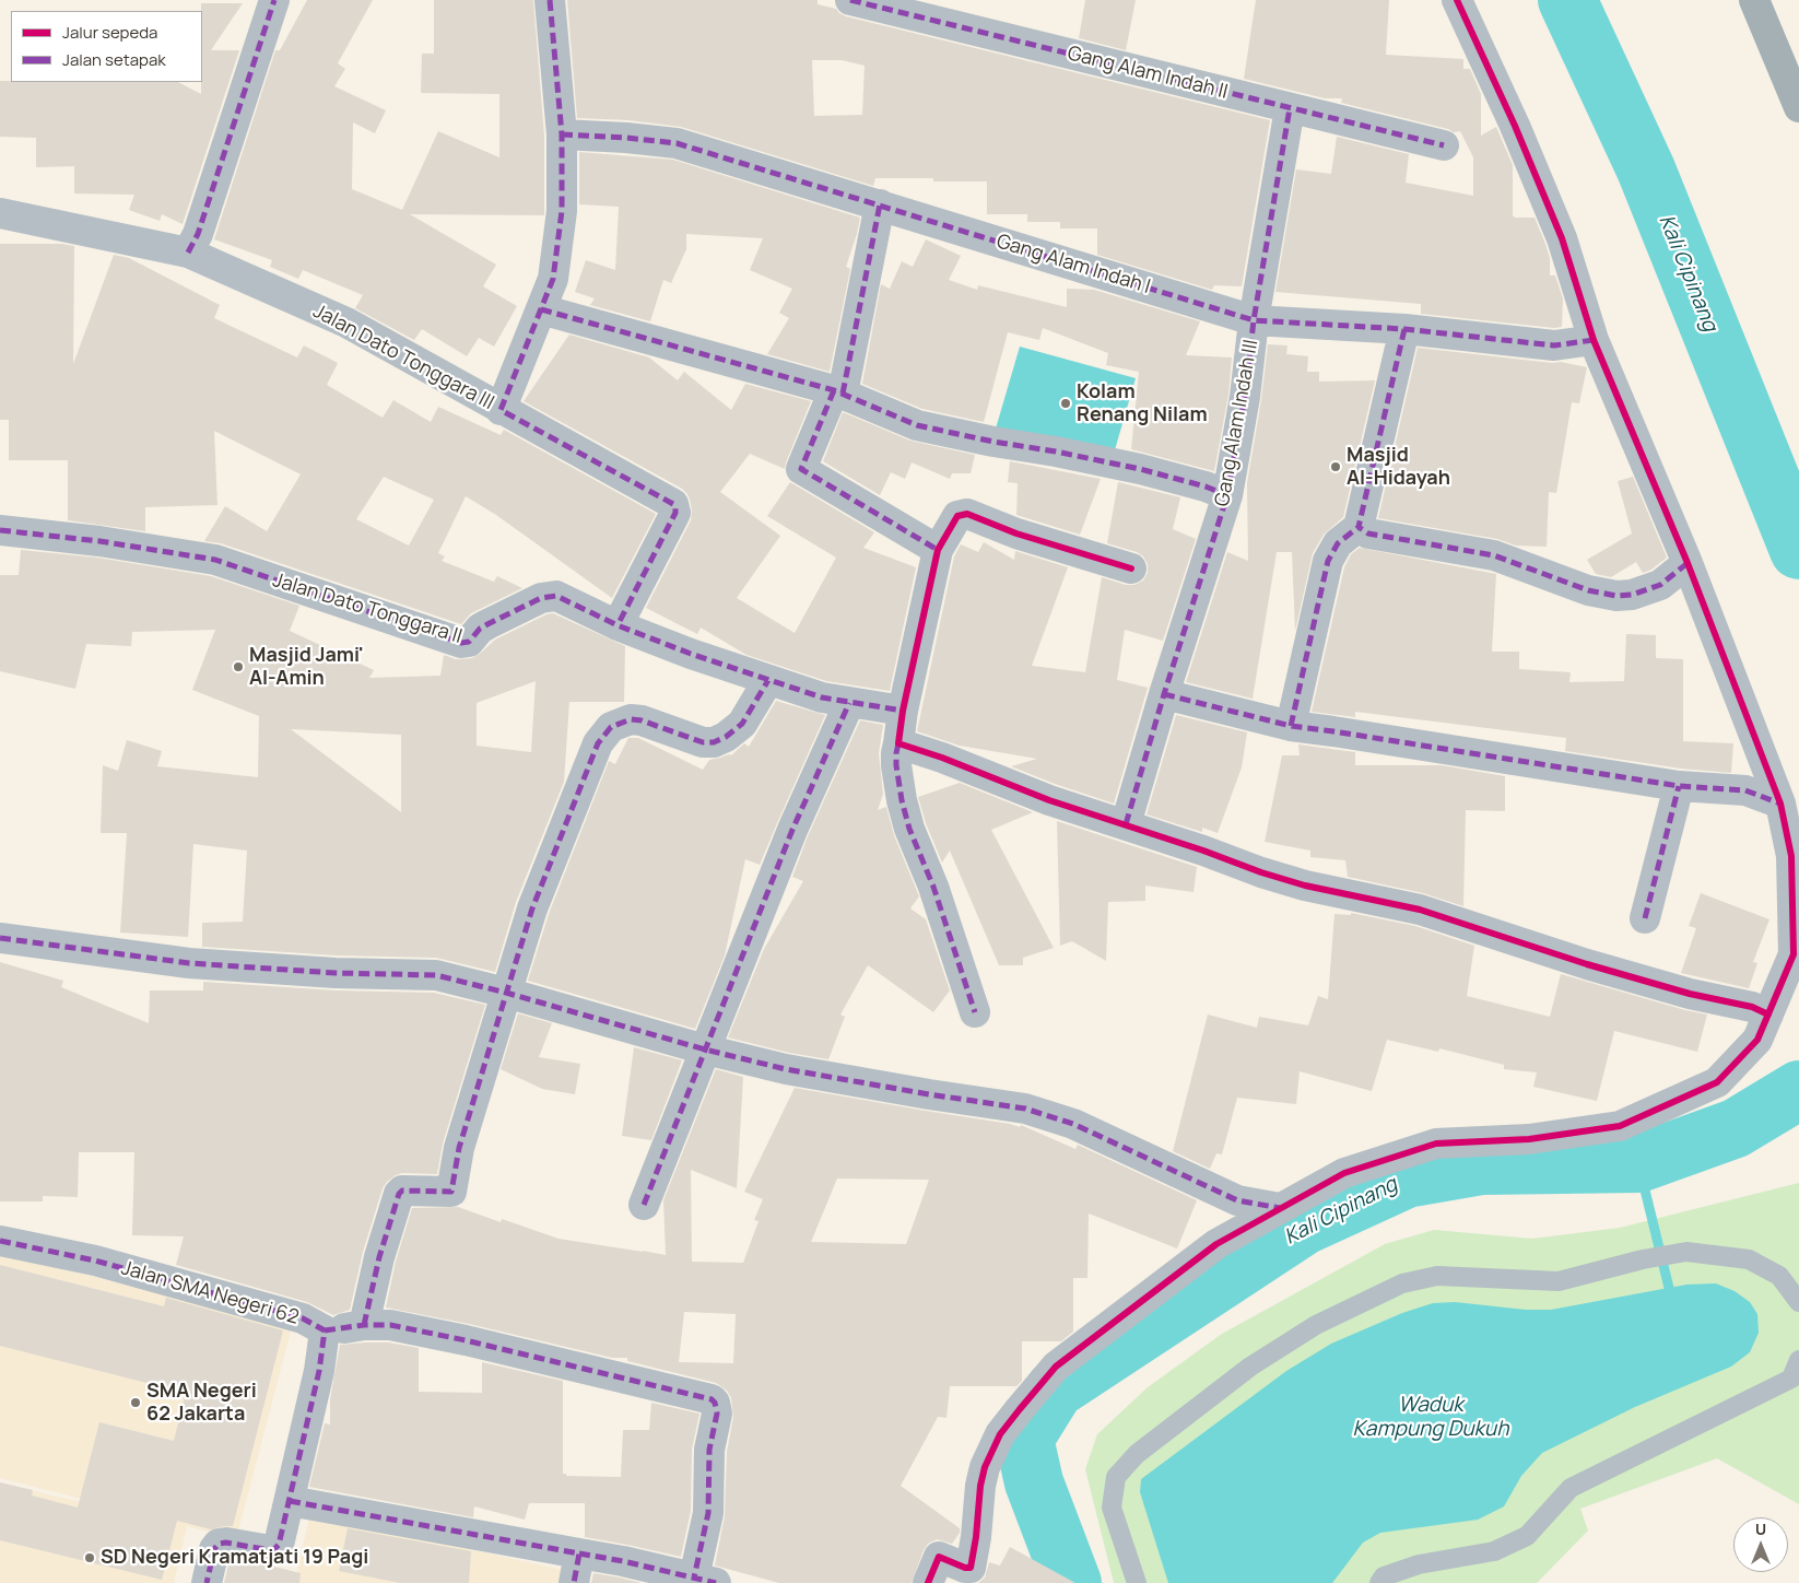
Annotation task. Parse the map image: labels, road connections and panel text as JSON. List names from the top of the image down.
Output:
{
  "streets": {
    "street": [
      "Gang Alam Indah II",
      "Gang Alam Indah I",
      "Jalan Dato Tonggara III",
      "Gang Alam Indah III",
      "Jalan Dato Tonggara II",
      "Jalan SMA Negeri 62"
    ]
  },
  "crossings": [
    ["Gang Alam Indah II", "Gang Alam Indah III"],
    ["Gang Alam Indah I", "Jalan Dato Tonggara III"],
    ["Gang Alam Indah I", "Gang Alam Indah III"]
  ],
  "water": ["Kali Cipinang", "Waduk Kampung Dukuh"],
  "places": [
    "Kolam Renang Nilam",
    "Masjid Al-Hidayah",
    "Masjid Jami' Al-Amin",
    "SMA Negeri 62 Jakarta",
    "SD Negeri Kramatjati 19 Pagi"
  ],
  "legend": ["Jalur sepeda", "Jalan setapak"],
  "north": "top"
}
